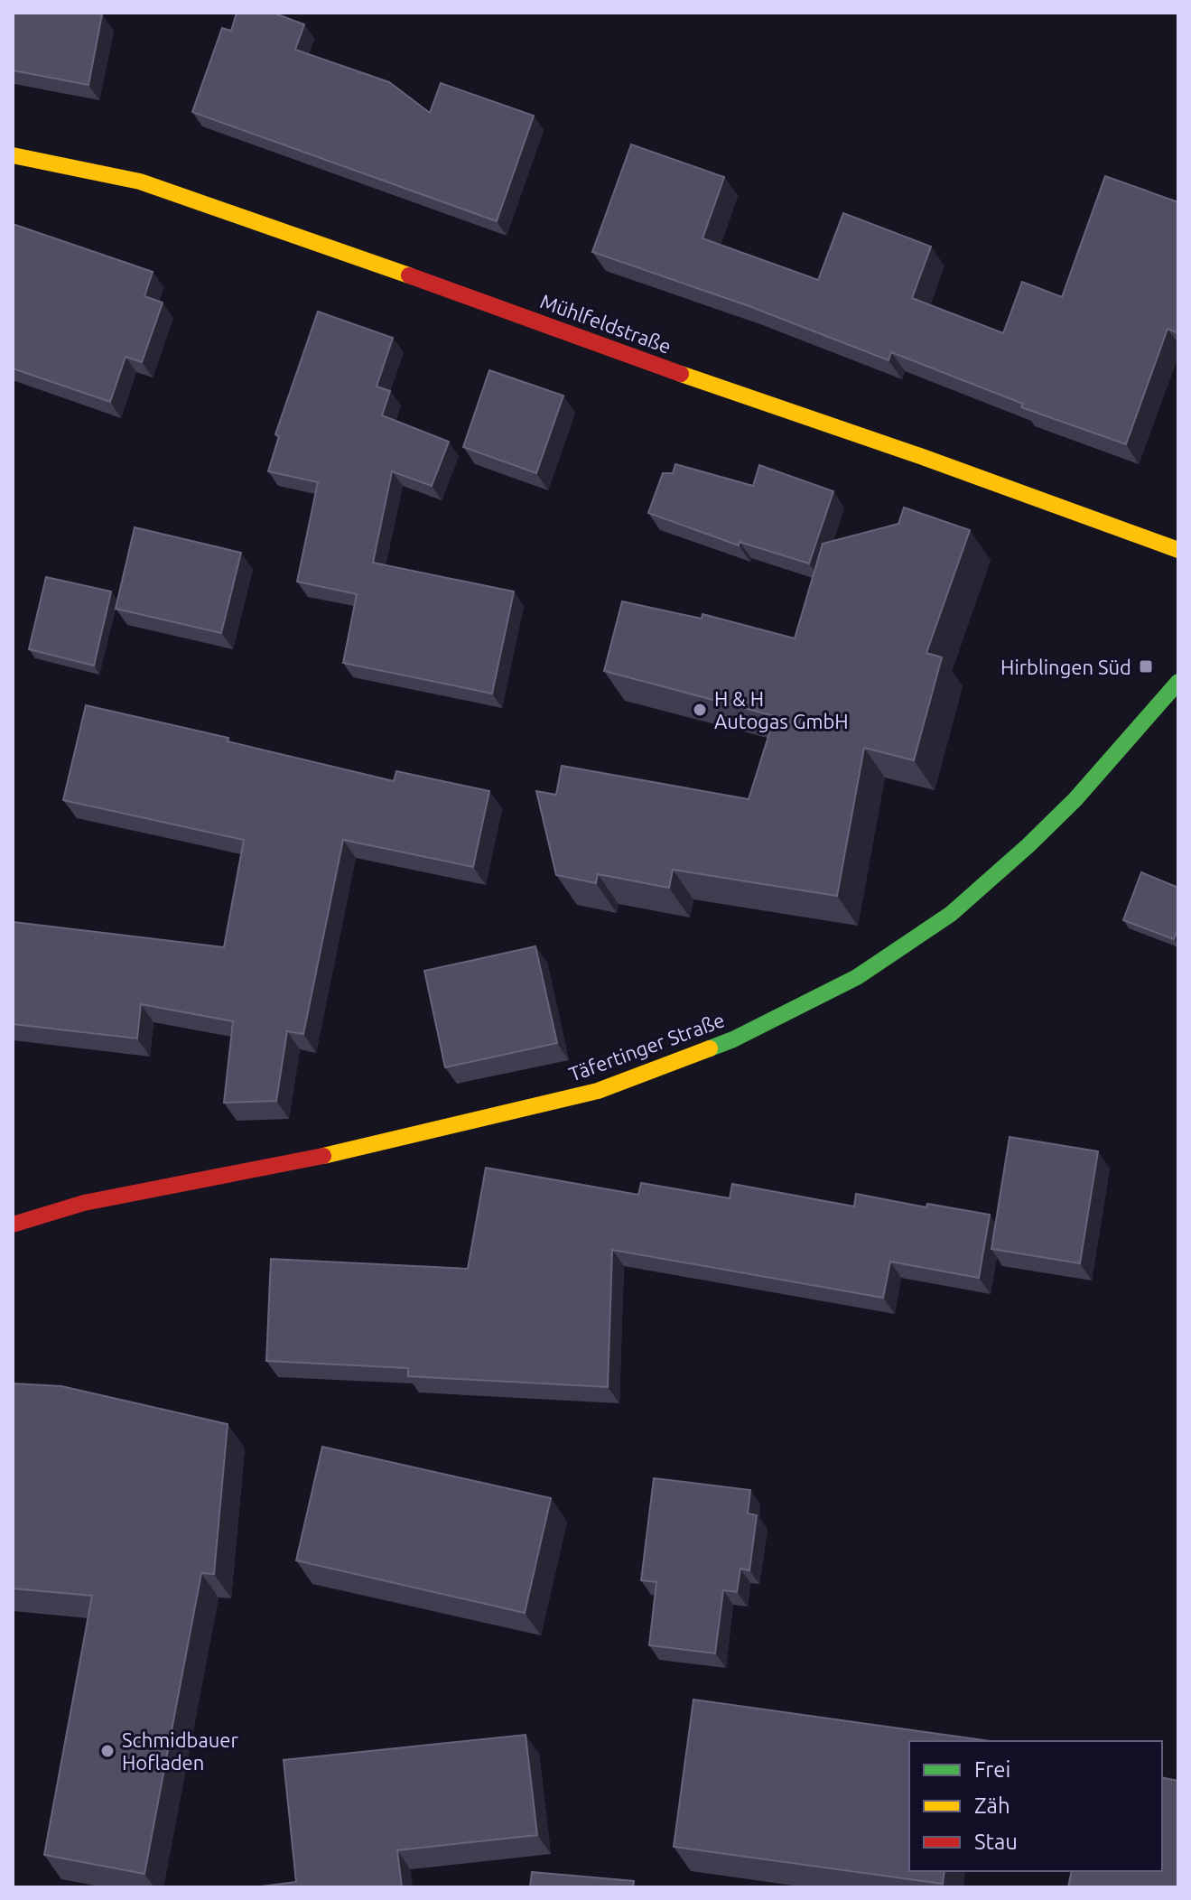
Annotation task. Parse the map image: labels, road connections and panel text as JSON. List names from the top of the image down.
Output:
{
  "streets": {
    "street": ["Mühlfeldstraße", "Täfertinger Straße"]
  },
  "places": {
    "transit": ["Hirblingen Süd"],
    "other": ["H & H Autogas GmbH", "Schmidbauer Hofladen"]
  },
  "legend": ["Frei", "Zäh", "Stau"]
}
